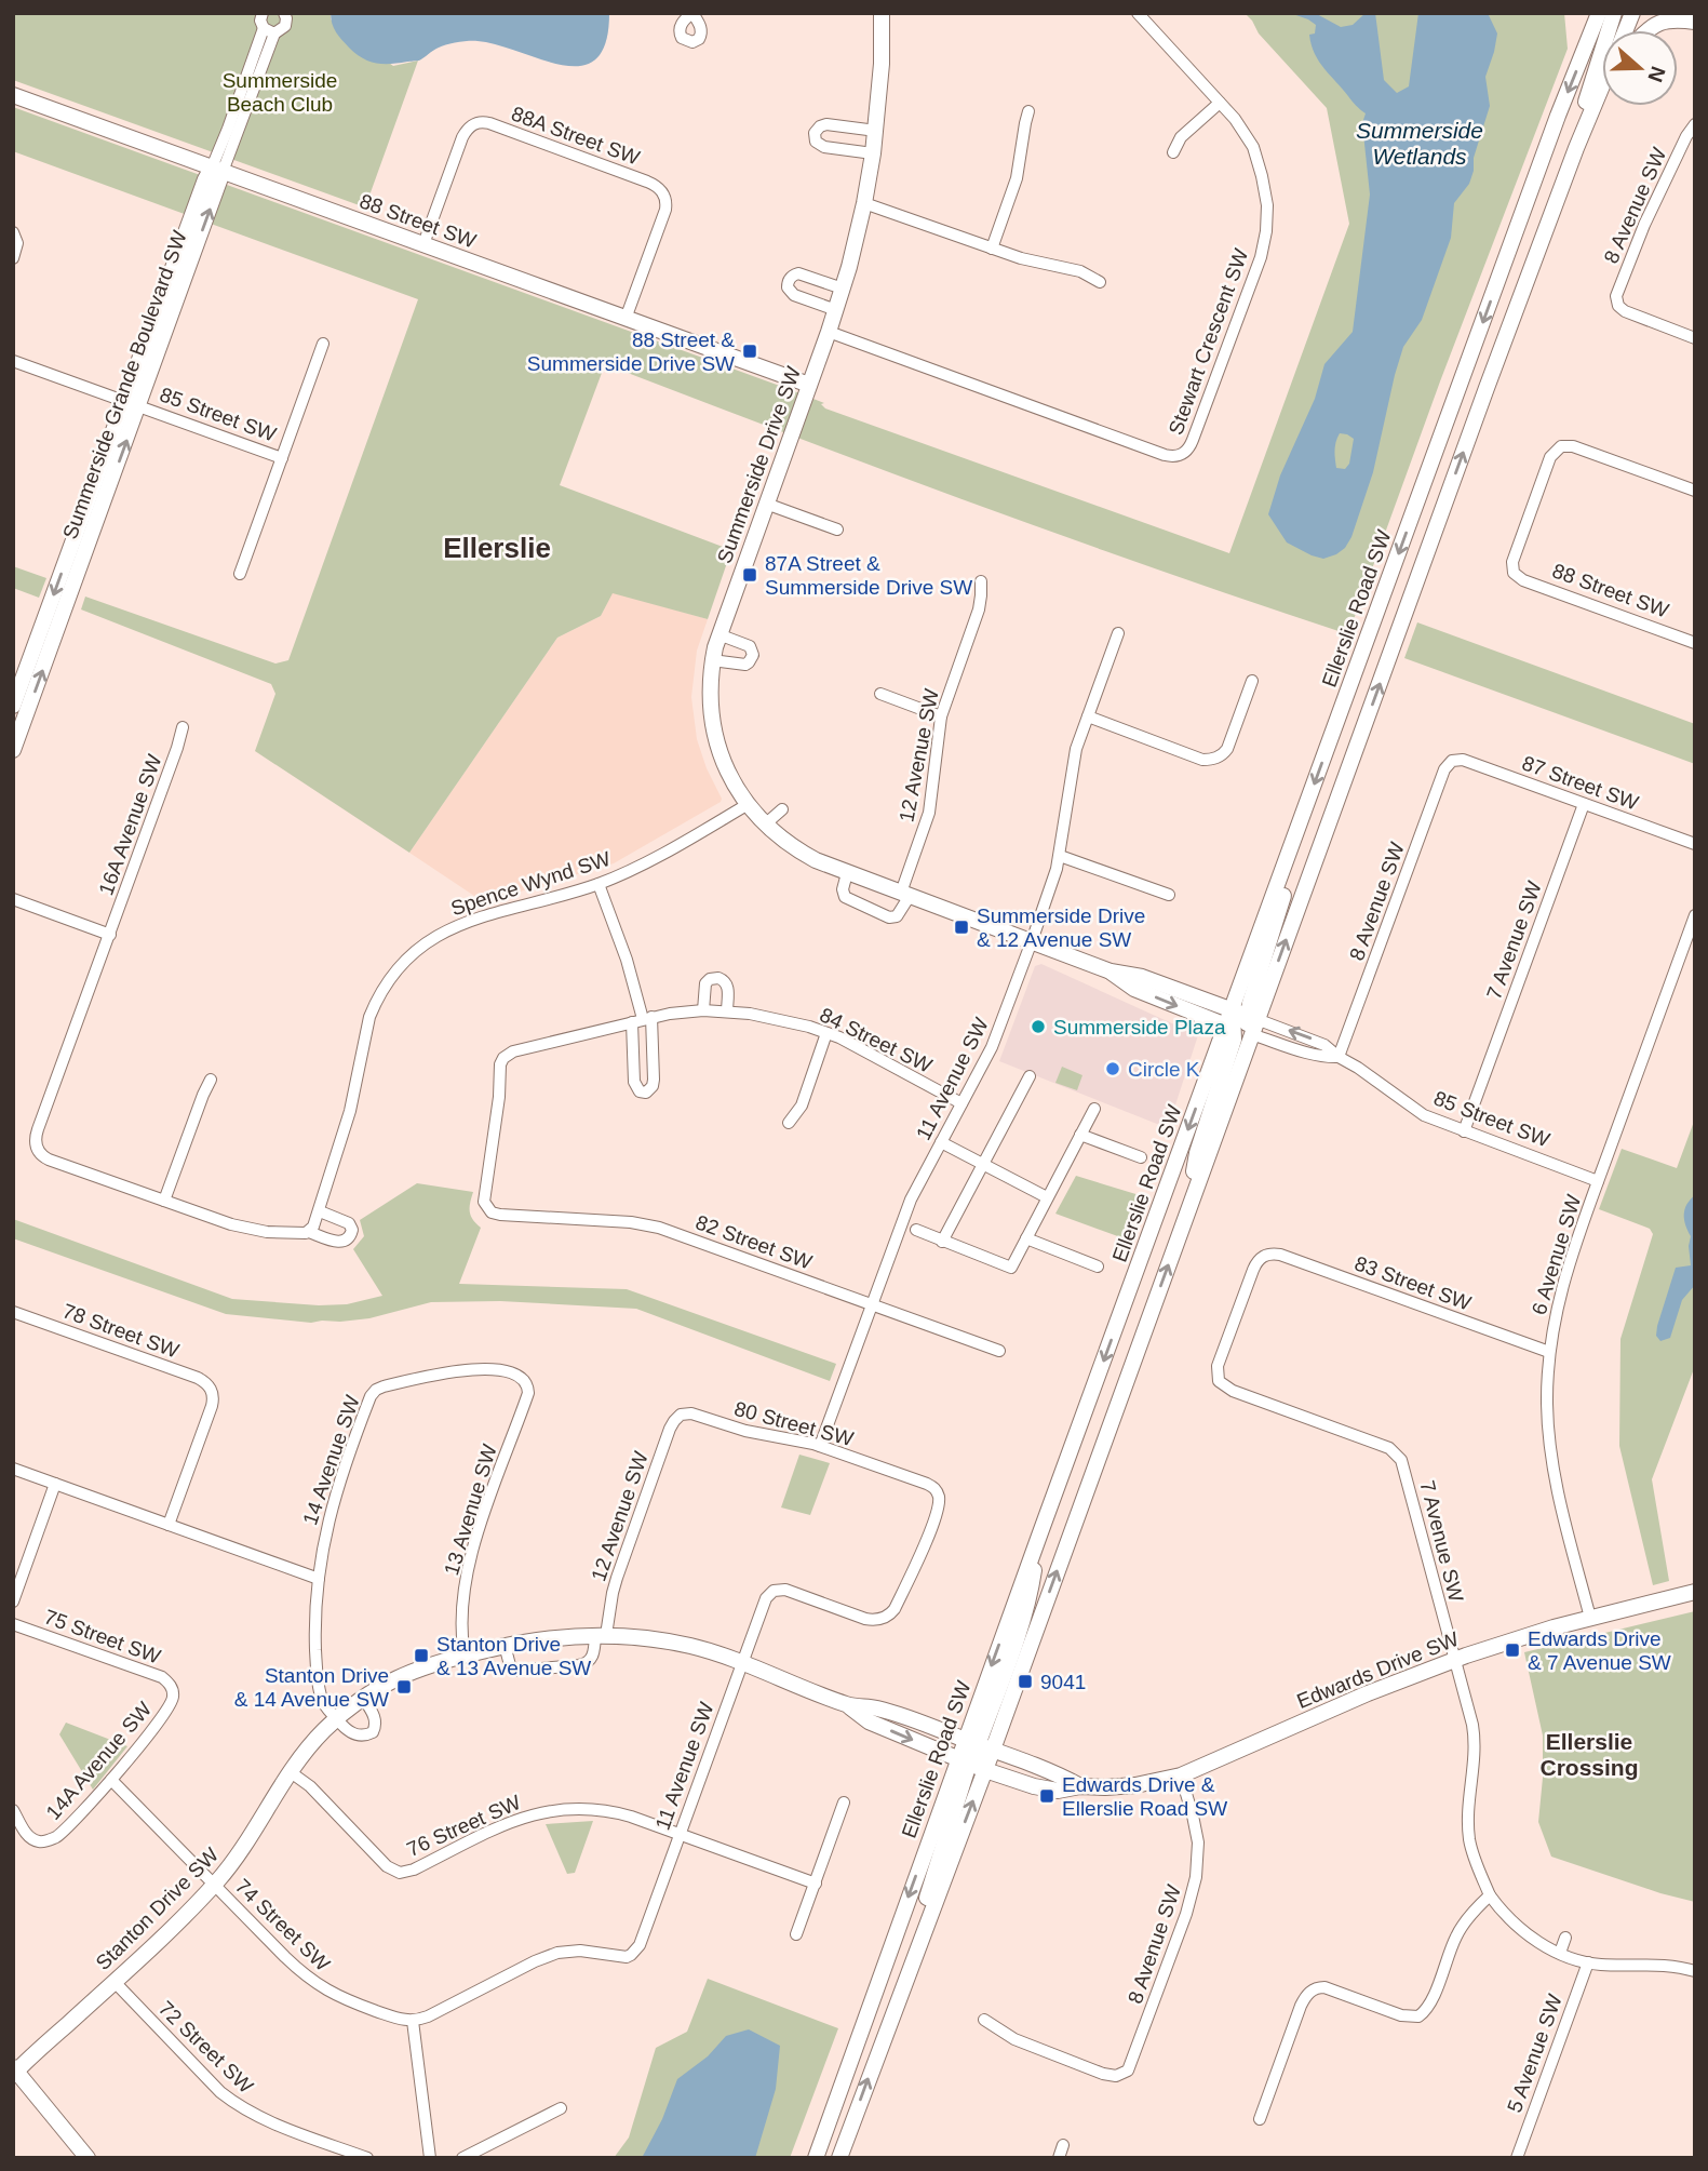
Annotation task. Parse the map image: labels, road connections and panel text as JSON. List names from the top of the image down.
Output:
{
  "streets": {
    "main road": [
      "88 Street SW",
      "Summerside Grande Boulevard SW",
      "85 Street SW",
      "Summerside Drive SW",
      "Ellerslie Road SW",
      "Edwards Drive SW",
      "Stanton Drive SW"
    ],
    "street": [
      "88A Street SW",
      "8 Avenue SW",
      "Stewart Crescent SW",
      "12 Avenue SW",
      "87 Street SW",
      "16A Avenue SW",
      "Spence Wynd SW",
      "7 Avenue SW",
      "84 Street SW",
      "11 Avenue SW",
      "82 Street SW",
      "6 Avenue SW",
      "83 Street SW",
      "78 Street SW",
      "80 Street SW",
      "14 Avenue SW",
      "13 Avenue SW",
      "75 Street SW",
      "14A Avenue SW",
      "76 Street SW",
      "74 Street SW",
      "72 Street SW",
      "5 Avenue SW"
    ]
  },
  "crossings": [
    ["88A Street SW", "88 Street SW"],
    ["8 Avenue SW", "85 Street SW"],
    ["8 Avenue SW", "87 Street SW"],
    ["8 Avenue SW", "Edwards Drive SW"],
    ["88 Street SW", "Summerside Grande Boulevard SW"],
    ["88 Street SW", "Summerside Drive SW"],
    ["Stewart Crescent SW", "Summerside Drive SW"],
    ["Summerside Grande Boulevard SW", "85 Street SW"],
    ["85 Street SW", "Summerside Drive SW"],
    ["85 Street SW", "Ellerslie Road SW"],
    ["85 Street SW", "7 Avenue SW"],
    ["85 Street SW", "6 Avenue SW"],
    ["Summerside Drive SW", "Ellerslie Road SW"],
    ["Summerside Drive SW", "12 Avenue SW"],
    ["Summerside Drive SW", "Spence Wynd SW"],
    ["Summerside Drive SW", "11 Avenue SW"],
    ["Ellerslie Road SW", "Edwards Drive SW"],
    ["Ellerslie Road SW", "Stanton Drive SW"],
    ["12 Avenue SW", "80 Street SW"],
    ["12 Avenue SW", "Stanton Drive SW"],
    ["87 Street SW", "7 Avenue SW"],
    ["7 Avenue SW", "83 Street SW"],
    ["7 Avenue SW", "Edwards Drive SW"],
    ["7 Avenue SW", "5 Avenue SW"],
    ["84 Street SW", "11 Avenue SW"],
    ["84 Street SW", "82 Street SW"],
    ["11 Avenue SW", "82 Street SW"],
    ["11 Avenue SW", "80 Street SW"],
    ["11 Avenue SW", "76 Street SW"],
    ["11 Avenue SW", "Stanton Drive SW"],
    ["11 Avenue SW", "74 Street SW"],
    ["6 Avenue SW", "83 Street SW"],
    ["6 Avenue SW", "Edwards Drive SW"],
    ["14 Avenue SW", "13 Avenue SW"],
    ["14 Avenue SW", "Stanton Drive SW"],
    ["13 Avenue SW", "Stanton Drive SW"],
    ["75 Street SW", "14A Avenue SW"],
    ["Edwards Drive SW", "Stanton Drive SW"],
    ["14A Avenue SW", "74 Street SW"],
    ["76 Street SW", "Stanton Drive SW"],
    ["Stanton Drive SW", "74 Street SW"],
    ["Stanton Drive SW", "72 Street SW"]
  ],
  "districts": ["Ellerslie", "Ellerslie Crossing"],
  "water": ["Summerside Wetlands"],
  "parks": ["Summerside Beach Club"],
  "places": {
    "transit": [
      "88 Street & Summerside Drive SW",
      "87A Street & Summerside Drive SW",
      "Summerside Drive & 12 Avenue SW",
      "Edwards Drive & 7 Avenue SW",
      "Stanton Drive & 13 Avenue SW",
      "9041",
      "Stanton Drive & 14 Avenue SW",
      "Edwards Drive & Ellerslie Road SW"
    ],
    "other": ["Summerside Plaza", "Circle K"]
  },
  "north": "right"
}
